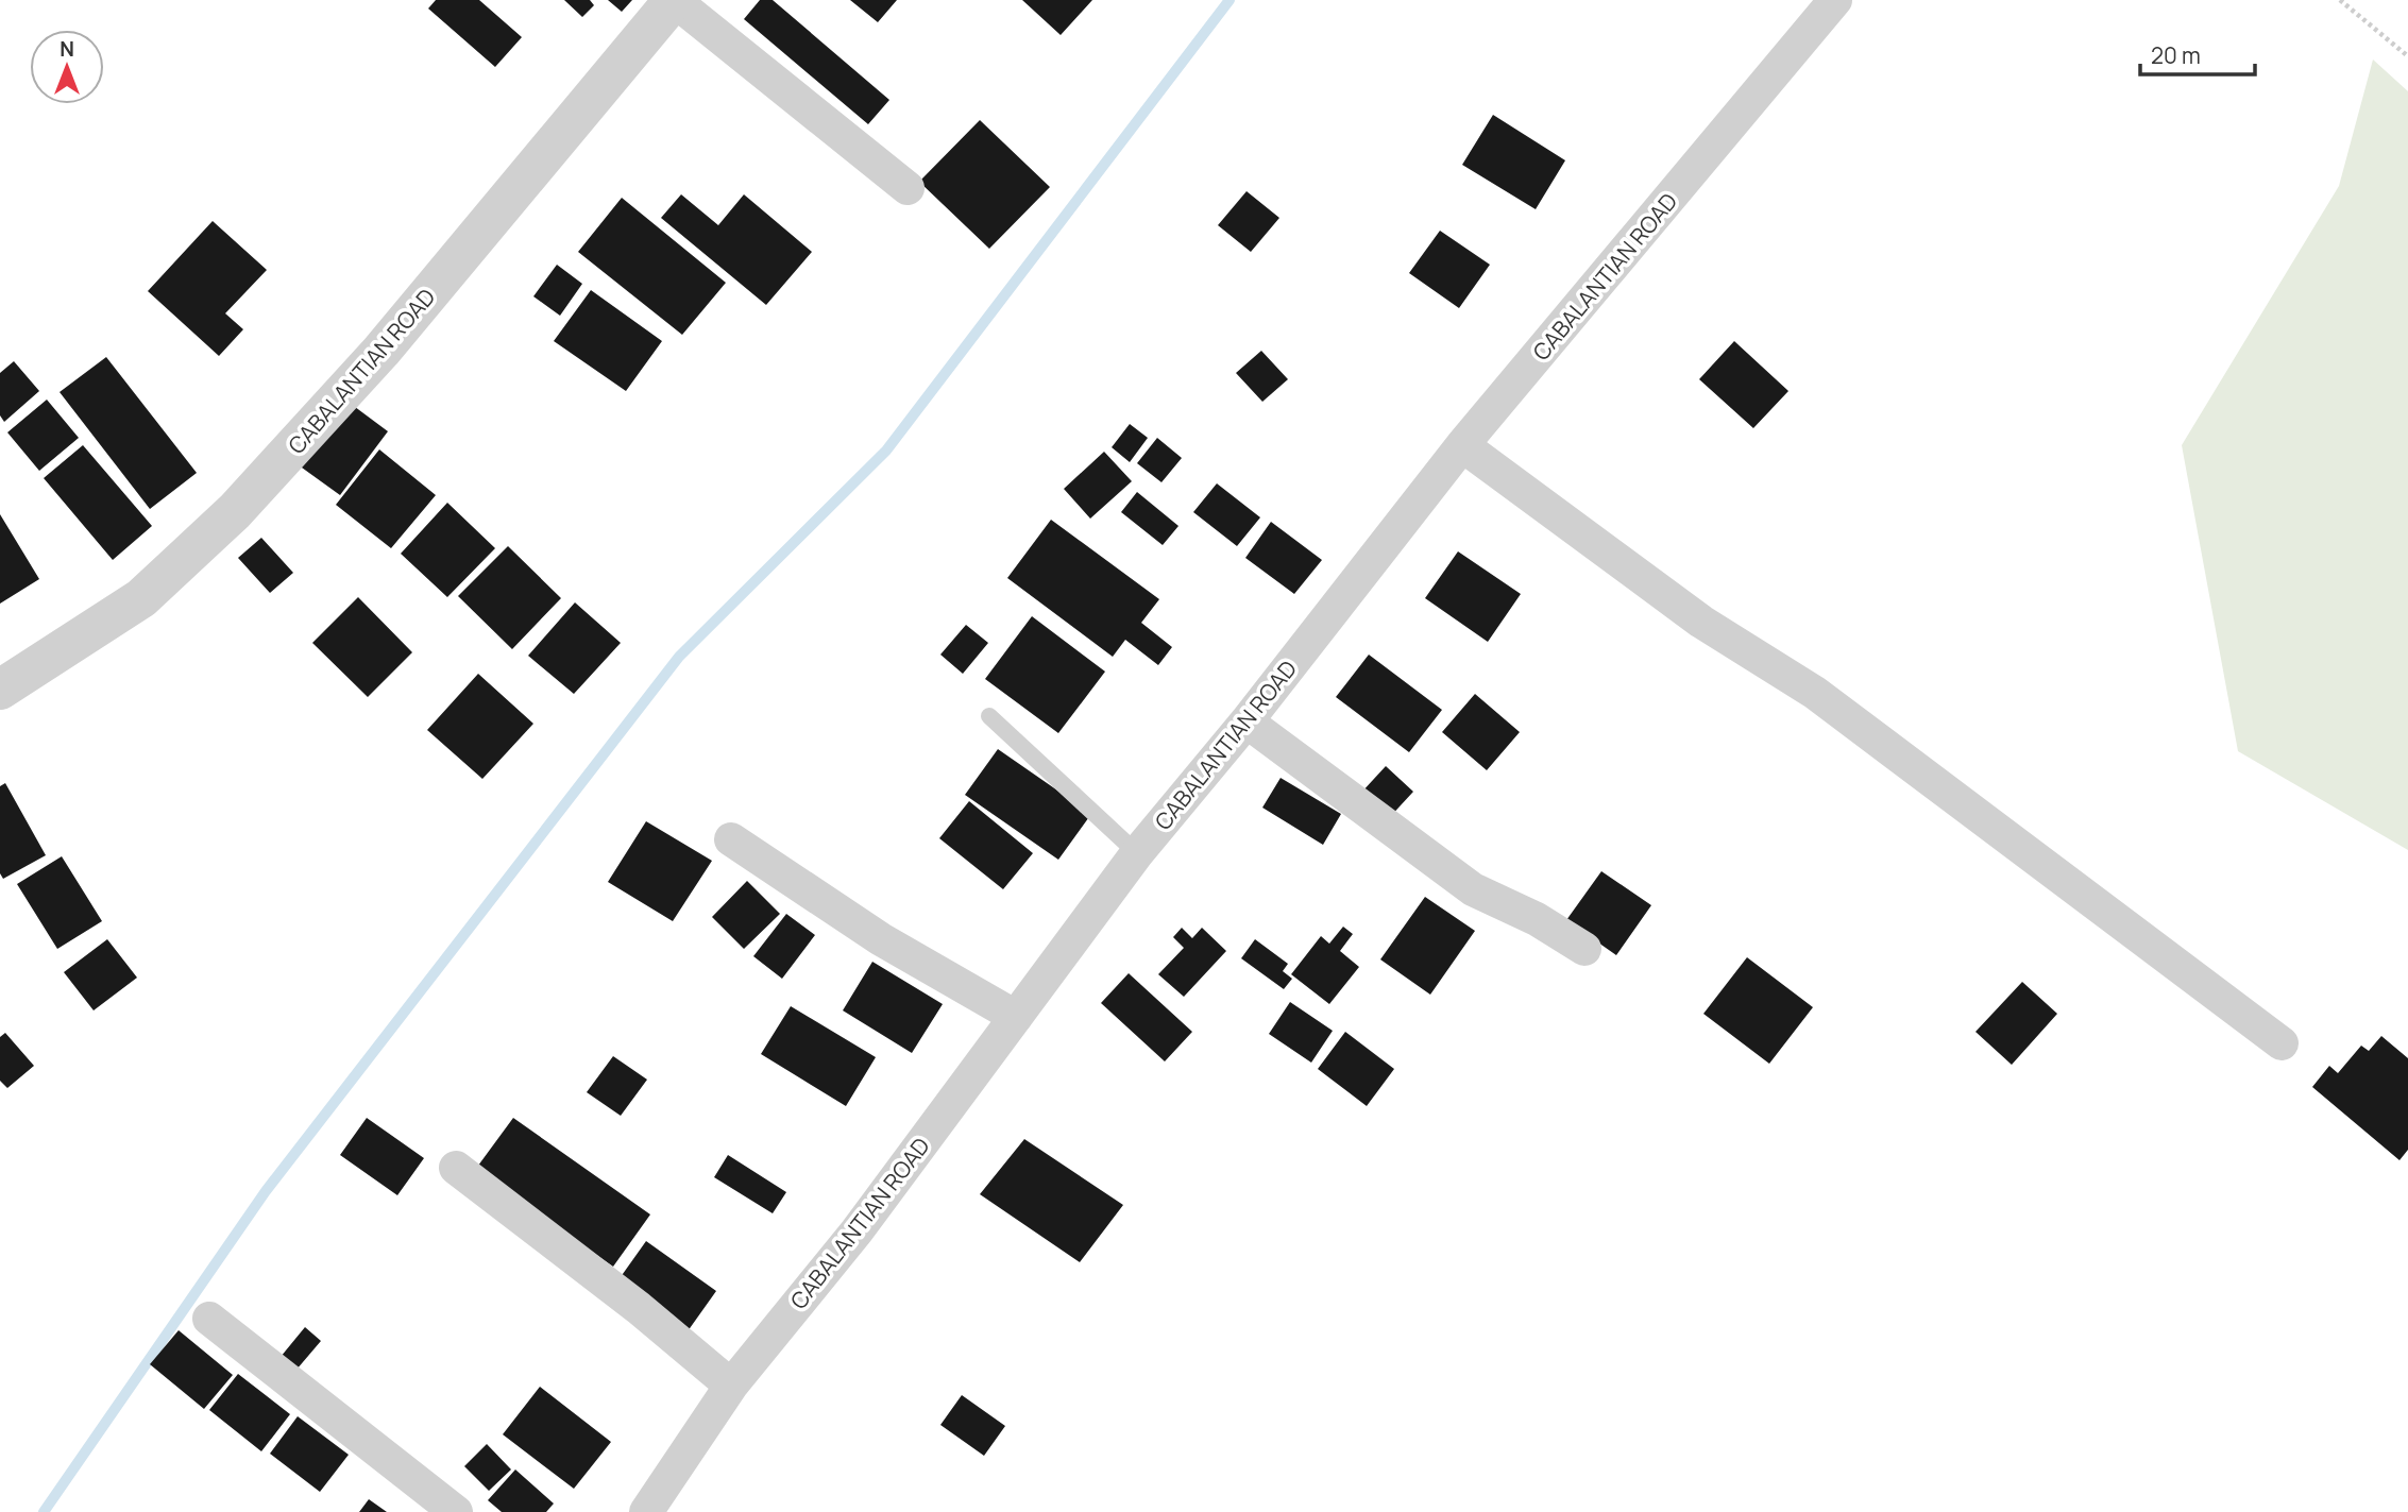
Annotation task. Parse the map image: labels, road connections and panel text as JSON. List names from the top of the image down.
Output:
{
  "streets": {
    "street": ["CABALANTIAN ROAD"]
  },
  "scale_bar": "20 m",
  "north": "top"
}
